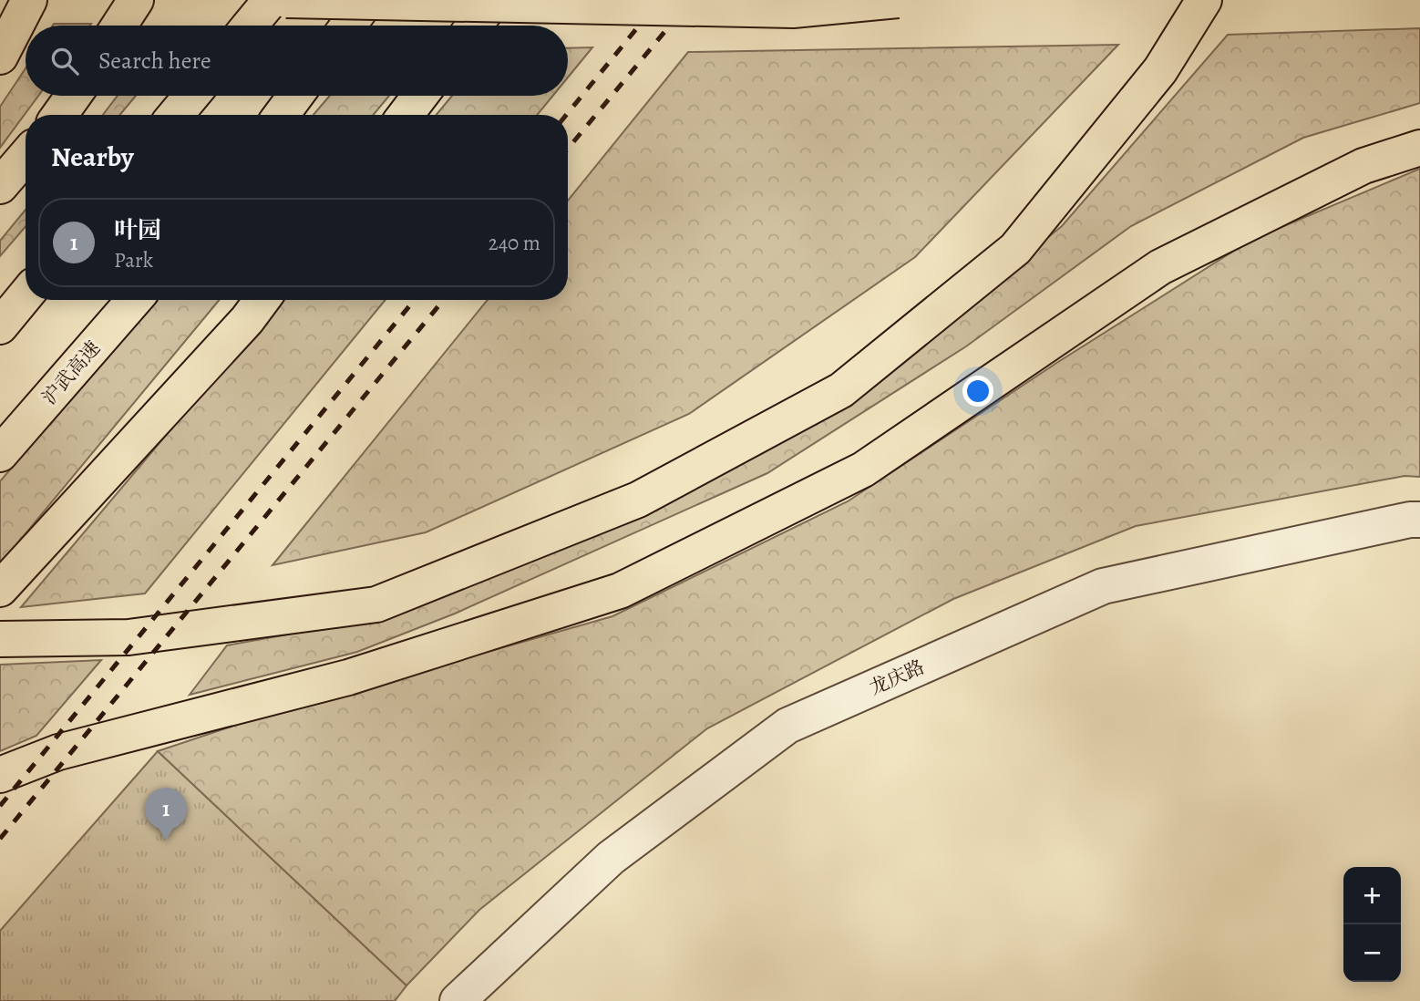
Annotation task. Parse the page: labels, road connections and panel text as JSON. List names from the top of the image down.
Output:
{
  "streets": {
    "highway": ["沪武高速"],
    "street": ["龙庆路"]
  },
  "page": {
    "search": "Search here",
    "heading": "Nearby",
    "list": [
      {
        "mark": "1",
        "name": "叶园",
        "note": "Park",
        "value": "240 m"
      }
    ],
    "pins": "1",
    "map_buttons": ["+", "−"]
  }
}
